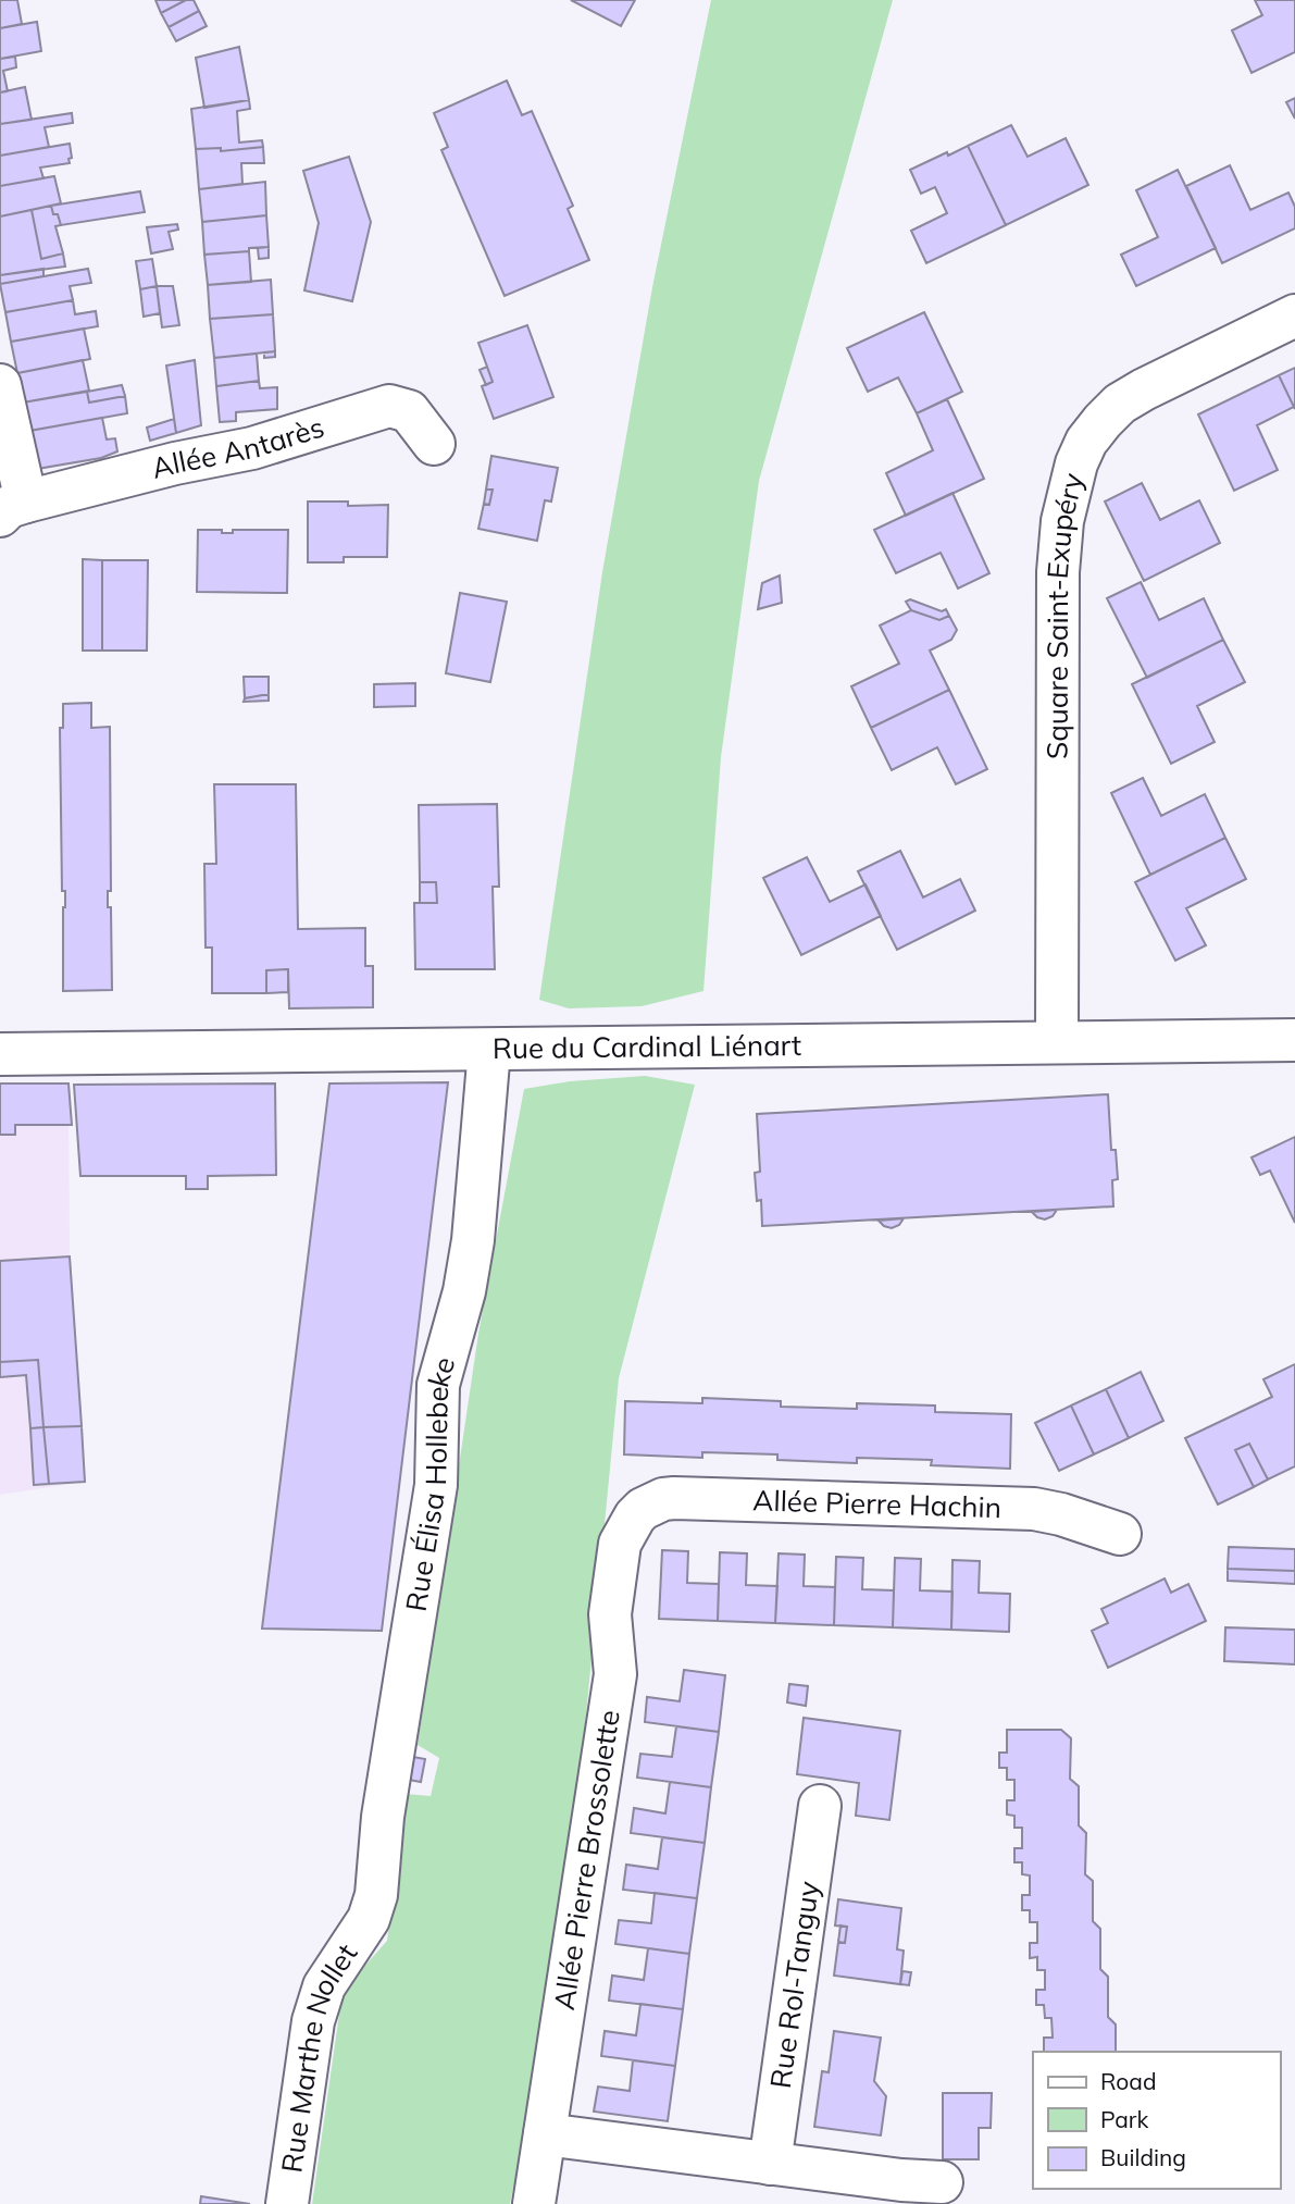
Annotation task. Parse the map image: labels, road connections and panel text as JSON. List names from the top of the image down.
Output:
{
  "streets": {
    "street": [
      "Allée Antarès",
      "Square Saint-Exupéry",
      "Rue du Cardinal Liénart",
      "Rue Élisa Hollebeke",
      "Allée Pierre Hachin",
      "Allée Pierre Brossolette",
      "Rue Rol-Tanguy",
      "Rue Marthe Nollet"
    ]
  },
  "crossings": [
    ["Square Saint-Exupéry", "Rue du Cardinal Liénart"],
    ["Rue du Cardinal Liénart", "Rue Élisa Hollebeke"],
    ["Rue Élisa Hollebeke", "Rue Marthe Nollet"],
    ["Allée Pierre Hachin", "Allée Pierre Brossolette"]
  ],
  "legend": ["Road", "Park", "Building"]
}
